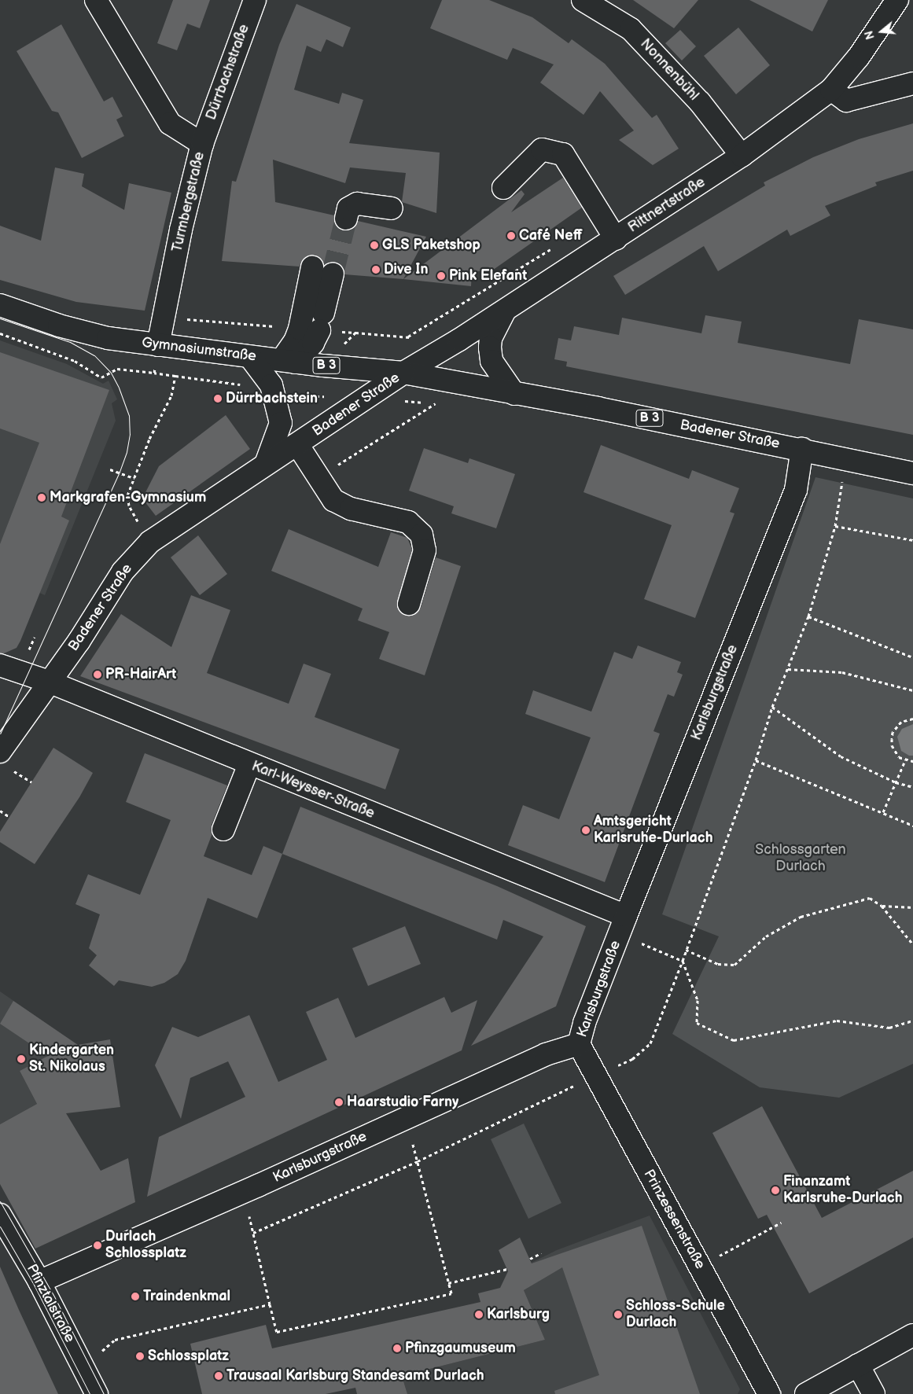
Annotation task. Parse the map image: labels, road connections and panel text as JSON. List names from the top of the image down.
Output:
{
  "streets": {
    "street": [
      "Nonnenbühl",
      "Dürrbachstraße",
      "Turmbergstraße",
      "Rittnertstraße",
      "Gymnasiumstraße",
      "B 3",
      "Badener Straße",
      "Karlsburgstraße",
      "Karl-Weysser-Straße",
      "Prinzessenstraße",
      "Pfinztalstraße"
    ]
  },
  "crossings": [
    ["Nonnenbühl", "Rittnertstraße"],
    ["Dürrbachstraße", "Turmbergstraße"],
    ["Turmbergstraße", "Gymnasiumstraße"],
    ["Rittnertstraße", "Gymnasiumstraße"],
    ["Rittnertstraße", "Badener Straße"],
    ["Gymnasiumstraße", "Badener Straße"],
    ["Badener Straße", "Karlsburgstraße"],
    ["Badener Straße", "Karl-Weysser-Straße"],
    ["Karlsburgstraße", "Karl-Weysser-Straße"],
    ["Karlsburgstraße", "Prinzessenstraße"],
    ["Karlsburgstraße", "Pfinztalstraße"]
  ],
  "parks": ["Schlossgarten Durlach"],
  "places": [
    "Café Neff",
    "GLS Paketshop",
    "Dive In",
    "Pink Elefant",
    "Dürrbachstein",
    "Markgrafen-Gymnasium",
    "PR-HairArt",
    "Amtsgericht Karlsruhe-Durlach",
    "Kindergarten St. Nikolaus",
    "Haarstudio Farny",
    "Finanzamt Karlsruhe-Durlach",
    "Durlach Schlossplatz",
    "Traindenkmal",
    "Karlsburg",
    "Schloss-Schule Durlach",
    "Pfinzgaumuseum",
    "Schlossplatz",
    "Trausaal Karlsburg Standesamt Durlach"
  ],
  "north": "left"
}
